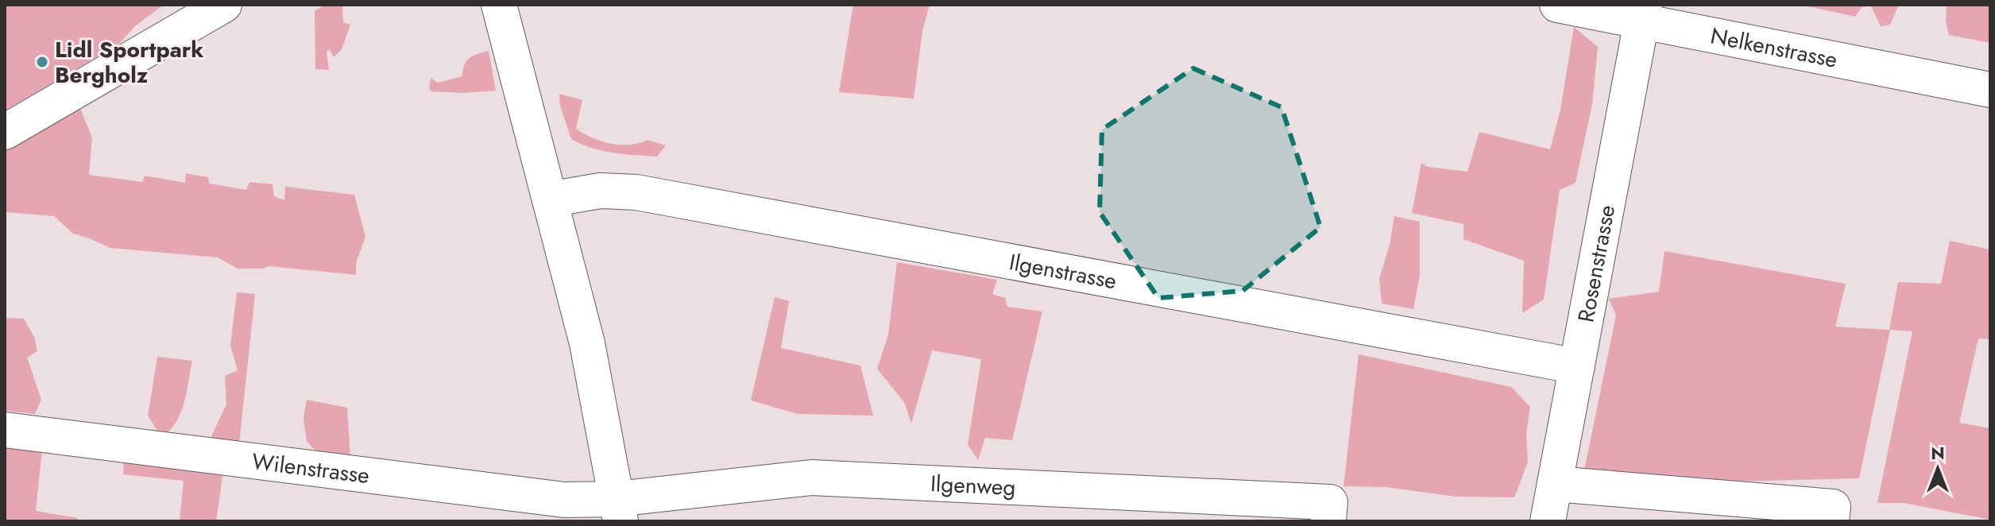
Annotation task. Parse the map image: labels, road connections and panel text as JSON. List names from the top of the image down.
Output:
{
  "streets": {
    "street": [
      "Nelkenstrasse",
      "Rosenstrasse",
      "Ilgenstrasse",
      "Wilenstrasse",
      "Ilgenweg"
    ]
  },
  "crossings": [
    ["Nelkenstrasse", "Rosenstrasse"],
    ["Rosenstrasse", "Ilgenstrasse"],
    ["Wilenstrasse", "Ilgenweg"]
  ],
  "places": ["Lidl Sportpark Bergholz"],
  "north": "top"
}
